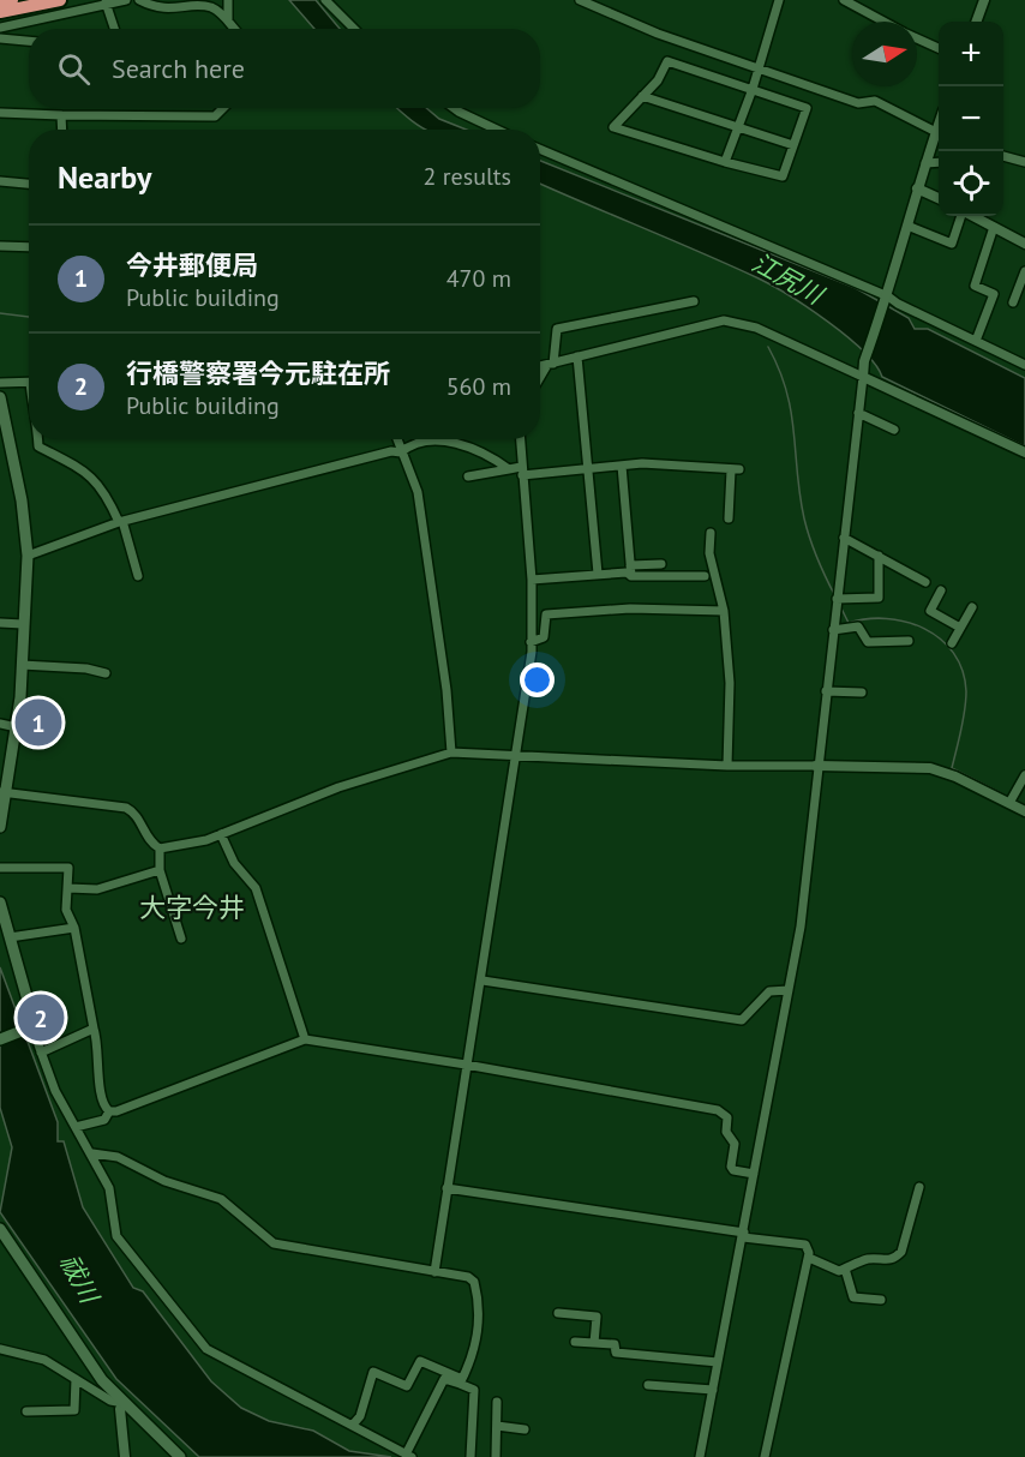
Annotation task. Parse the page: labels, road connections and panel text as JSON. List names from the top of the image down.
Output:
{
  "districts": ["大字今井"],
  "water": ["江尻川", "祓川"],
  "north": "right",
  "page": {
    "map_buttons": ["+", "−"],
    "search": "Search here",
    "heading": ["Nearby", "2 results"],
    "list": [
      {
        "mark": "1",
        "name": "今井郵便局",
        "note": "Public building",
        "value": "470 m"
      },
      {
        "mark": "2",
        "name": "行橋警察署今元駐在所",
        "note": "Public building",
        "value": "560 m"
      }
    ],
    "pins": ["1", "2"]
  }
}
